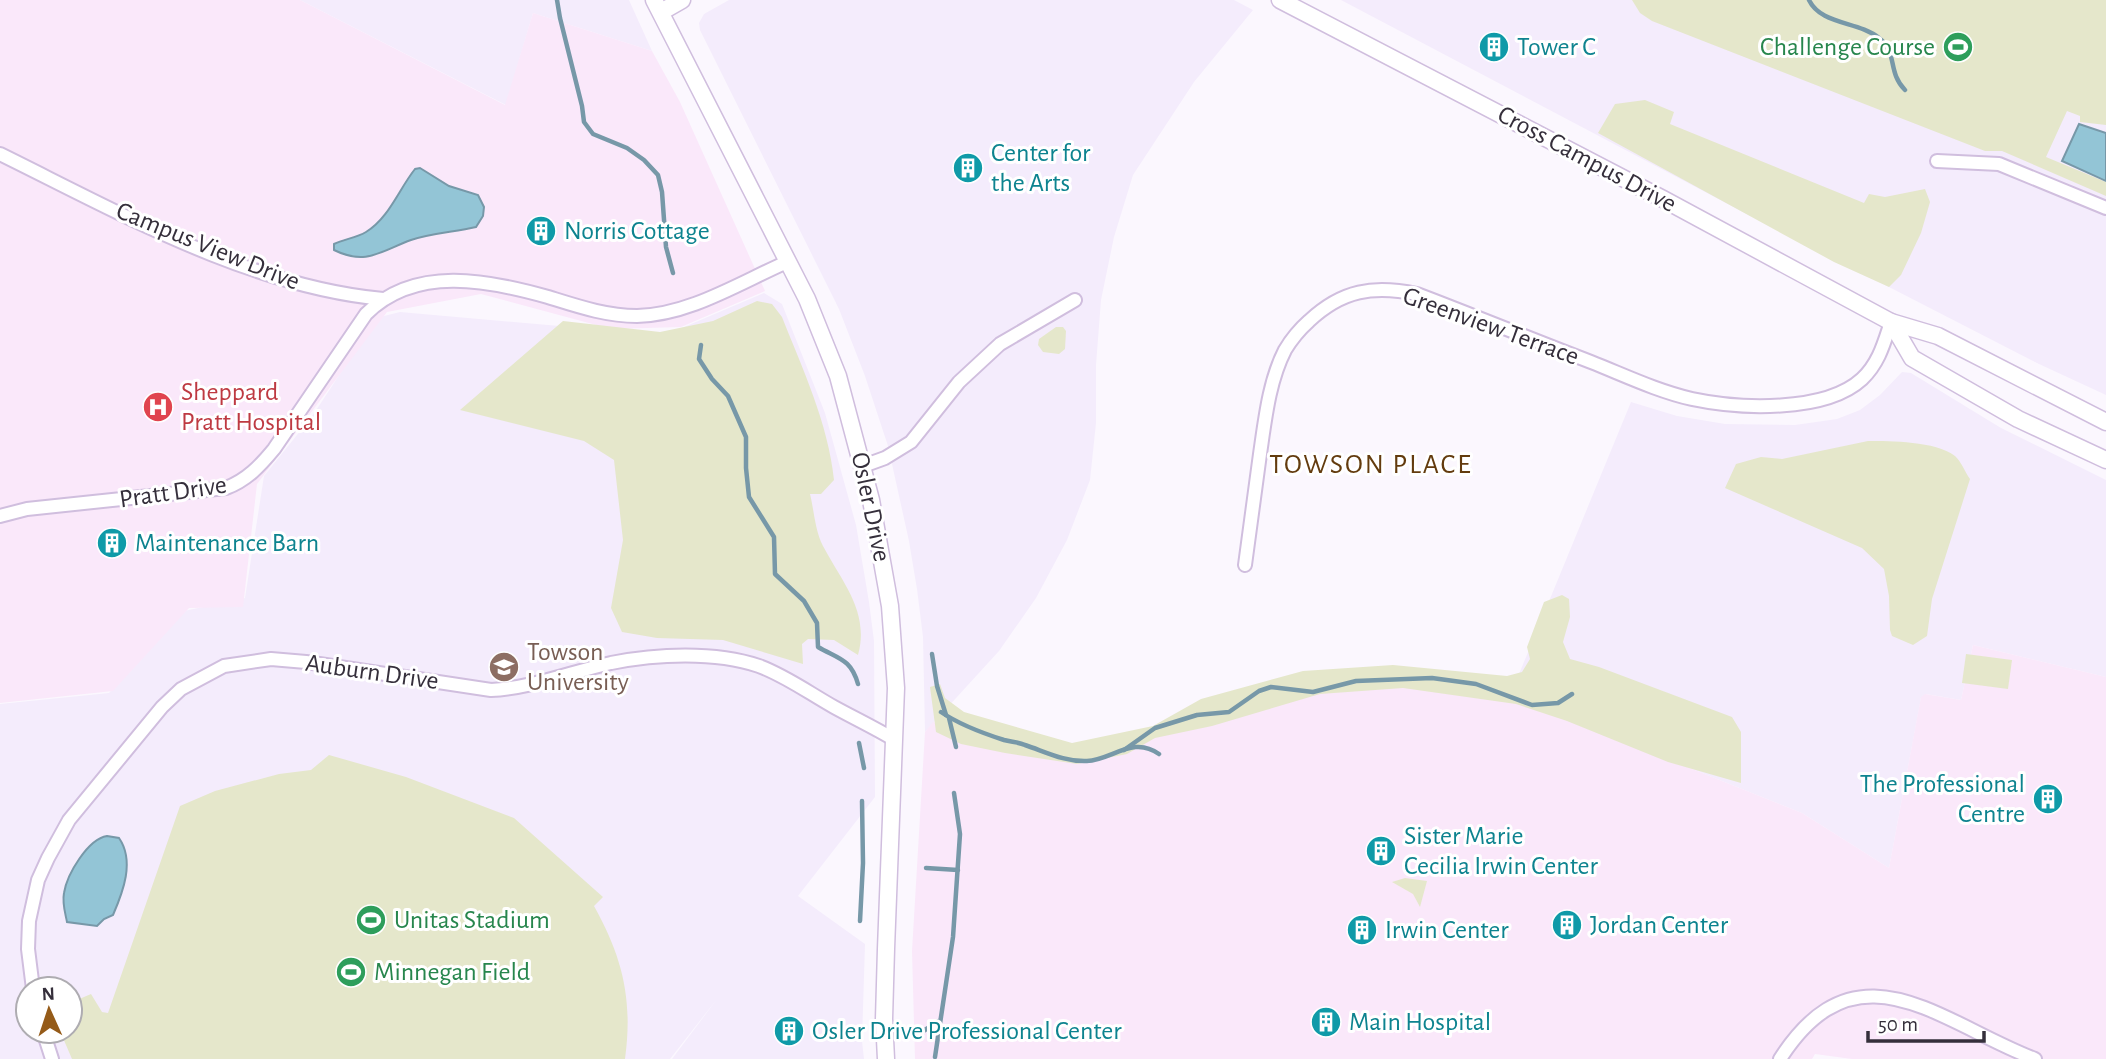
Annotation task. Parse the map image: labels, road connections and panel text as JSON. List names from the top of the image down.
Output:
{
  "streets": {
    "street": [
      "Cross Campus Drive",
      "Campus View Drive",
      "Greenview Terrace",
      "Pratt Drive",
      "Osler Drive",
      "Auburn Drive"
    ]
  },
  "crossings": [
    ["Cross Campus Drive", "Greenview Terrace"],
    ["Campus View Drive", "Pratt Drive"],
    ["Osler Drive", "Auburn Drive"]
  ],
  "districts": ["TOWSON PLACE"],
  "places": {
    "building": [
      "Tower C",
      "Center for the Arts",
      "Norris Cottage",
      "Maintenance Barn",
      "The Professional Centre",
      "Sister Marie Cecilia Irwin Center",
      "Jordan Center",
      "Irwin Center",
      "Main Hospital",
      "Osler Drive Professional Center"
    ],
    "sports": ["Challenge Course", "Unitas Stadium", "Minnegan Field"],
    "hospital": ["Sheppard Pratt Hospital"],
    "school or university": ["Towson University"]
  },
  "scale_bar": "50 m",
  "north": "top"
}
